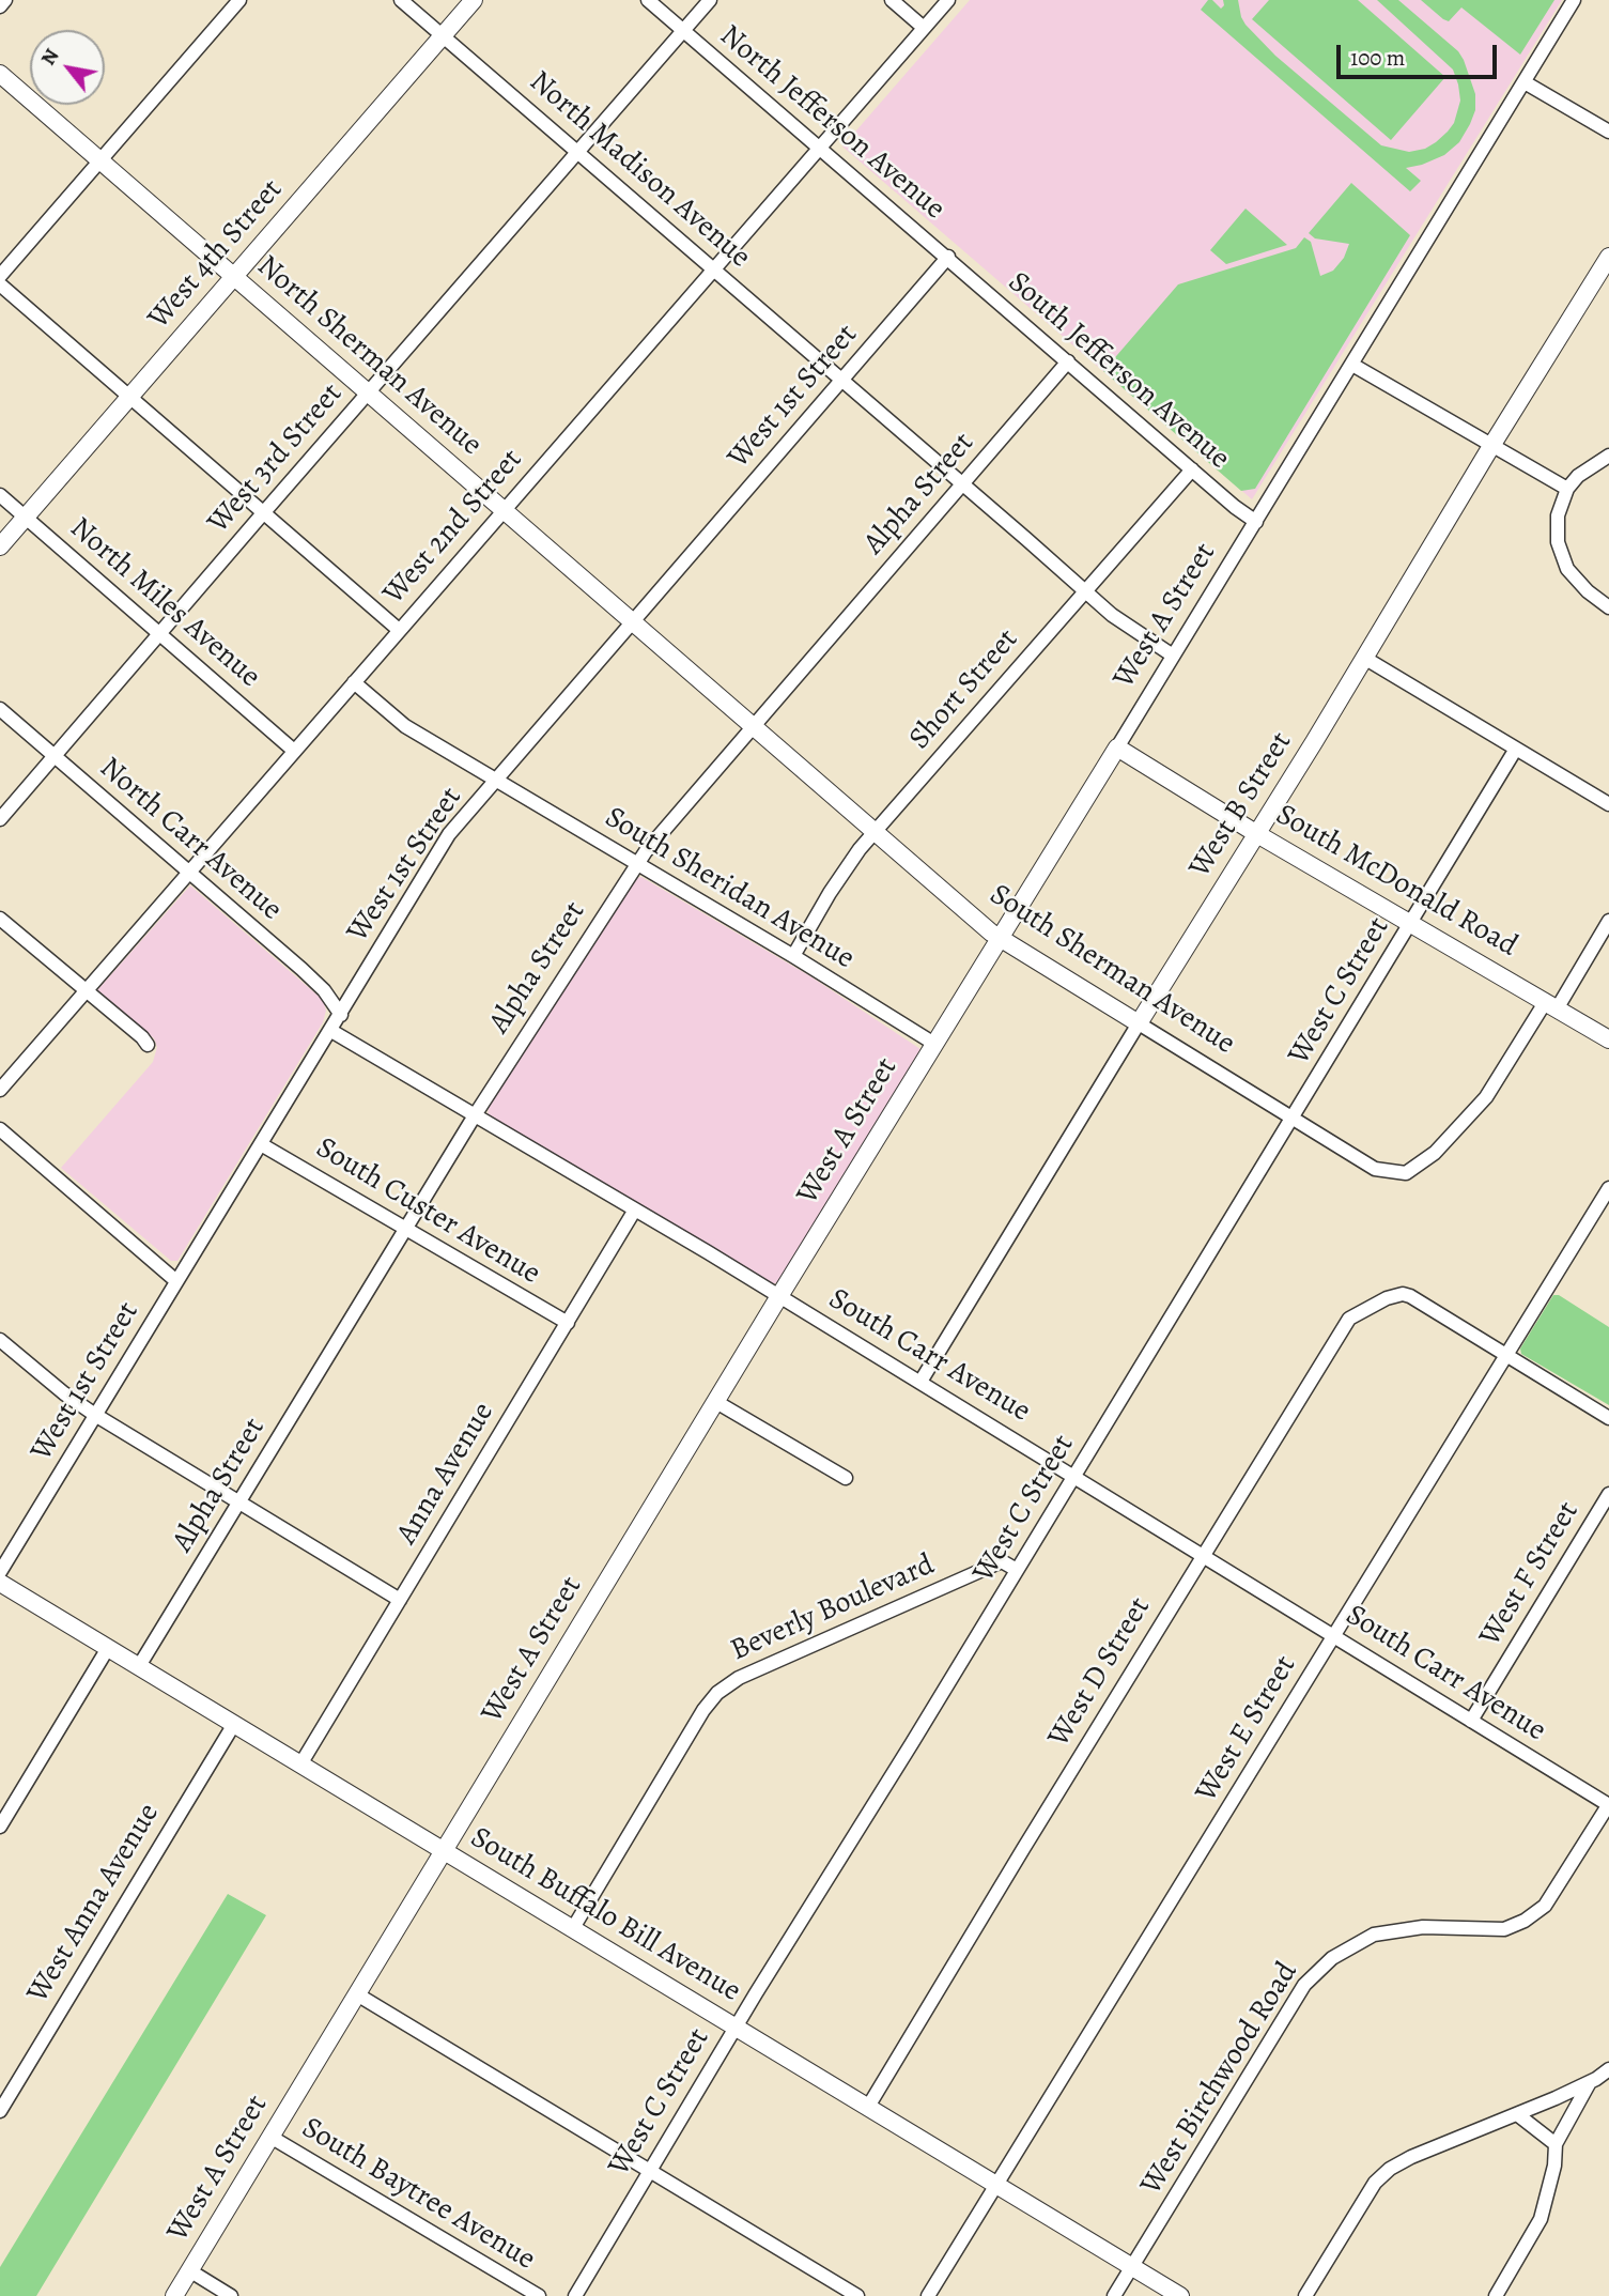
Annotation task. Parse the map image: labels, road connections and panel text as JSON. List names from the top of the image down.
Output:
{
  "streets": {
    "street": [
      "North Jefferson Avenue",
      "North Madison Avenue",
      "West 4th Street",
      "North Sherman Avenue",
      "South Jefferson Avenue",
      "West 1st Street",
      "West 3rd Street",
      "Alpha Street",
      "West 2nd Street",
      "North Miles Avenue",
      "West A Street",
      "Short Street",
      "West B Street",
      "North Carr Avenue",
      "South McDonald Road",
      "South Sheridan Avenue",
      "South Sherman Avenue",
      "West C Street",
      "South Custer Avenue",
      "South Carr Avenue",
      "Anna Avenue",
      "West F Street",
      "Beverly Boulevard",
      "West D Street",
      "West E Street",
      "West Anna Avenue",
      "South Buffalo Bill Avenue",
      "West Birchwood Road",
      "South Baytree Avenue"
    ]
  },
  "crossings": [
    ["North Jefferson Avenue", "South Jefferson Avenue"],
    ["North Jefferson Avenue", "West 1st Street"],
    ["North Jefferson Avenue", "West 3rd Street"],
    ["North Jefferson Avenue", "West 2nd Street"],
    ["North Madison Avenue", "West 4th Street"],
    ["North Madison Avenue", "West 1st Street"],
    ["North Madison Avenue", "West 3rd Street"],
    ["North Madison Avenue", "Alpha Street"],
    ["North Madison Avenue", "West 2nd Street"],
    ["North Madison Avenue", "West A Street"],
    ["North Madison Avenue", "Short Street"],
    ["West 4th Street", "North Sherman Avenue"],
    ["West 4th Street", "North Miles Avenue"],
    ["North Sherman Avenue", "West 1st Street"],
    ["North Sherman Avenue", "West 3rd Street"],
    ["North Sherman Avenue", "West 2nd Street"],
    ["North Sherman Avenue", "South Sherman Avenue"],
    ["South Jefferson Avenue", "West 1st Street"],
    ["South Jefferson Avenue", "Alpha Street"],
    ["South Jefferson Avenue", "West A Street"],
    ["South Jefferson Avenue", "Short Street"],
    ["West 1st Street", "North Carr Avenue"],
    ["West 1st Street", "South Sheridan Avenue"],
    ["West 1st Street", "South Sherman Avenue"],
    ["West 1st Street", "South Custer Avenue"],
    ["West 1st Street", "South Carr Avenue"],
    ["West 3rd Street", "North Miles Avenue"],
    ["West 3rd Street", "North Carr Avenue"],
    ["Alpha Street", "South Sheridan Avenue"],
    ["Alpha Street", "South Sherman Avenue"],
    ["Alpha Street", "South Custer Avenue"],
    ["Alpha Street", "South Carr Avenue"],
    ["Alpha Street", "South Buffalo Bill Avenue"],
    ["West 2nd Street", "North Miles Avenue"],
    ["West 2nd Street", "North Carr Avenue"],
    ["West 2nd Street", "South Sheridan Avenue"],
    ["West A Street", "South McDonald Road"],
    ["West A Street", "South Sheridan Avenue"],
    ["West A Street", "South Sherman Avenue"],
    ["West A Street", "South Carr Avenue"],
    ["West A Street", "South Buffalo Bill Avenue"],
    ["West A Street", "South Baytree Avenue"],
    ["Short Street", "South Sheridan Avenue"],
    ["Short Street", "South Sherman Avenue"],
    ["West B Street", "South McDonald Road"],
    ["West B Street", "South Sherman Avenue"],
    ["West B Street", "South Carr Avenue"],
    ["South McDonald Road", "South Sherman Avenue"],
    ["South McDonald Road", "West C Street"],
    ["South Sherman Avenue", "West C Street"],
    ["West C Street", "South Carr Avenue"],
    ["West C Street", "Beverly Boulevard"],
    ["West C Street", "South Buffalo Bill Avenue"],
    ["South Custer Avenue", "Anna Avenue"],
    ["South Carr Avenue", "Anna Avenue"],
    ["South Carr Avenue", "West F Street"],
    ["South Carr Avenue", "West D Street"],
    ["South Carr Avenue", "West E Street"],
    ["South Carr Avenue", "West Birchwood Road"],
    ["Anna Avenue", "South Buffalo Bill Avenue"],
    ["Beverly Boulevard", "South Buffalo Bill Avenue"],
    ["West D Street", "West E Street"],
    ["West D Street", "South Buffalo Bill Avenue"],
    ["West E Street", "South Buffalo Bill Avenue"],
    ["West Anna Avenue", "South Buffalo Bill Avenue"],
    ["South Buffalo Bill Avenue", "West Birchwood Road"]
  ],
  "scale_bar": "100 m",
  "north": "top left"
}
